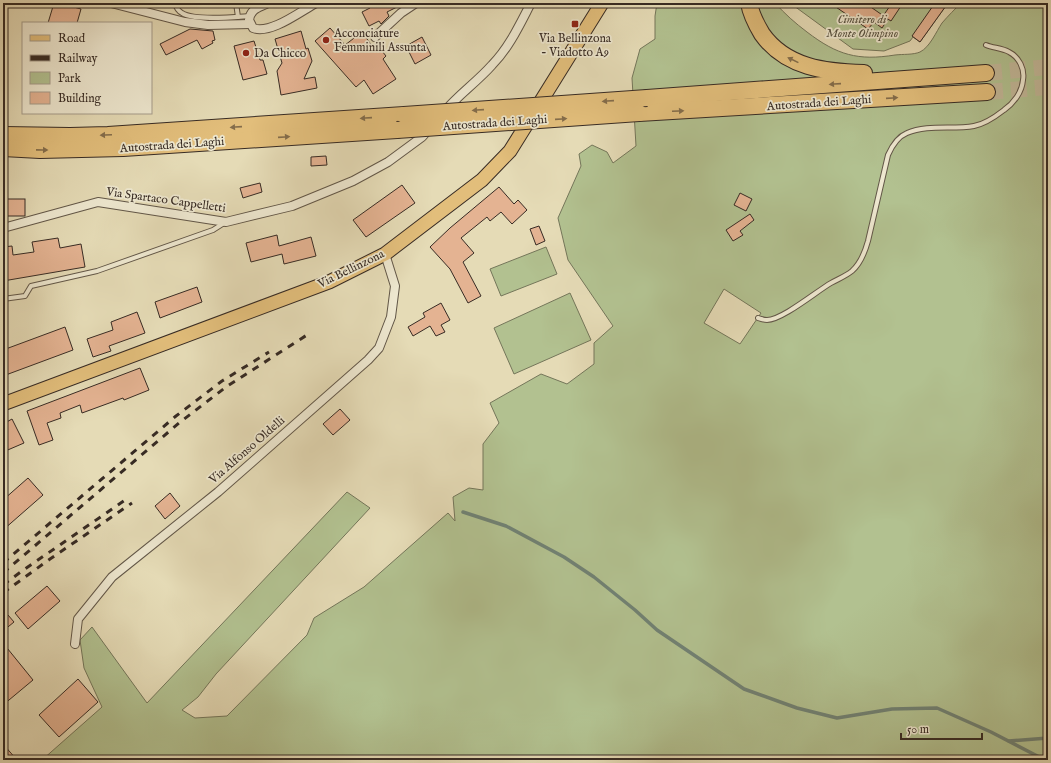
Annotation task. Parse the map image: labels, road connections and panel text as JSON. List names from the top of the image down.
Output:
{
  "streets": {
    "highway": ["Autostrada dei Laghi"],
    "main road": ["Via Bellinzona"],
    "street": ["Via Spartaco Cappelletti", "Via Alfonso Oldelli"]
  },
  "crossings": [
    ["Via Bellinzona", "Via Alfonso Oldelli"]
  ],
  "parks": ["Cimitero di Monte Olimpino"],
  "places": {
    "transit": ["Via Bellinzona - Viadotto A9"],
    "other": ["Acconciature Femminili Assunta", "Da Chicco"]
  },
  "legend": [
    "Road",
    "Railway",
    "Park",
    "Building"
  ],
  "scale_bar": "50 m"
}
